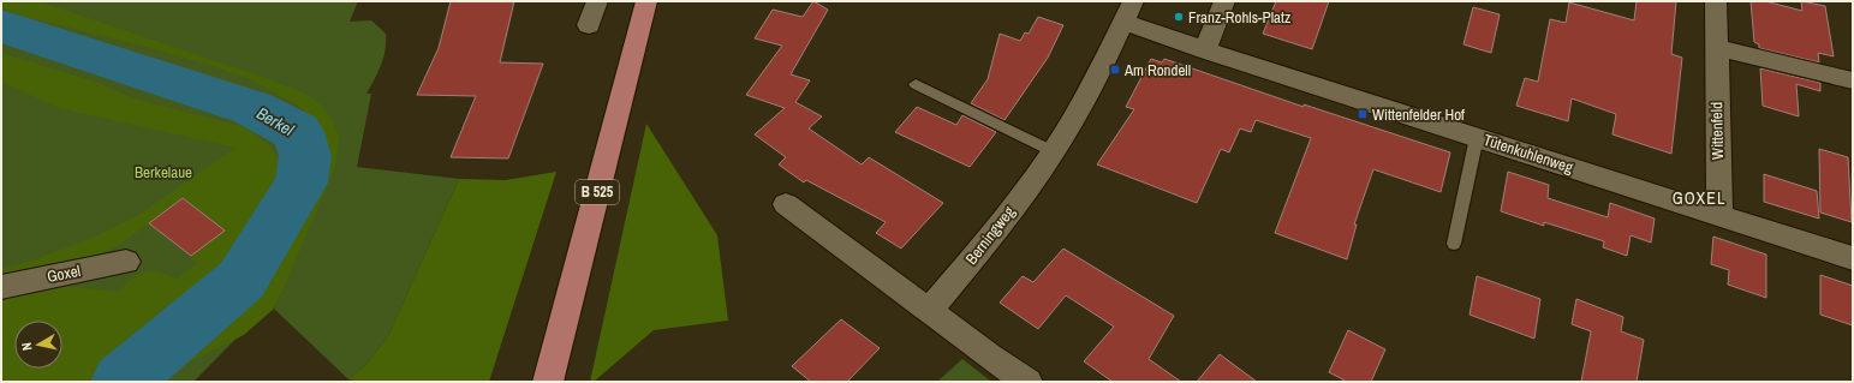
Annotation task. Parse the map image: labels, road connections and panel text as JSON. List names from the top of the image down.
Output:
{
  "streets": {
    "main road": ["B 525"],
    "street": [
      "Wittenfeld",
      "Tütenkuhlenweg",
      "Berningweg",
      "Goxel"
    ]
  },
  "crossings": [
    ["Wittenfeld", "Tütenkuhlenweg"],
    ["Tütenkuhlenweg", "Berningweg"]
  ],
  "districts": ["GOXEL"],
  "water": ["Berkel"],
  "parks": ["Berkelaue"],
  "places": {
    "other": ["Franz-Rohls-Platz"],
    "transit": ["Am Rondell", "Wittenfelder Hof"]
  },
  "north": "left"
}
